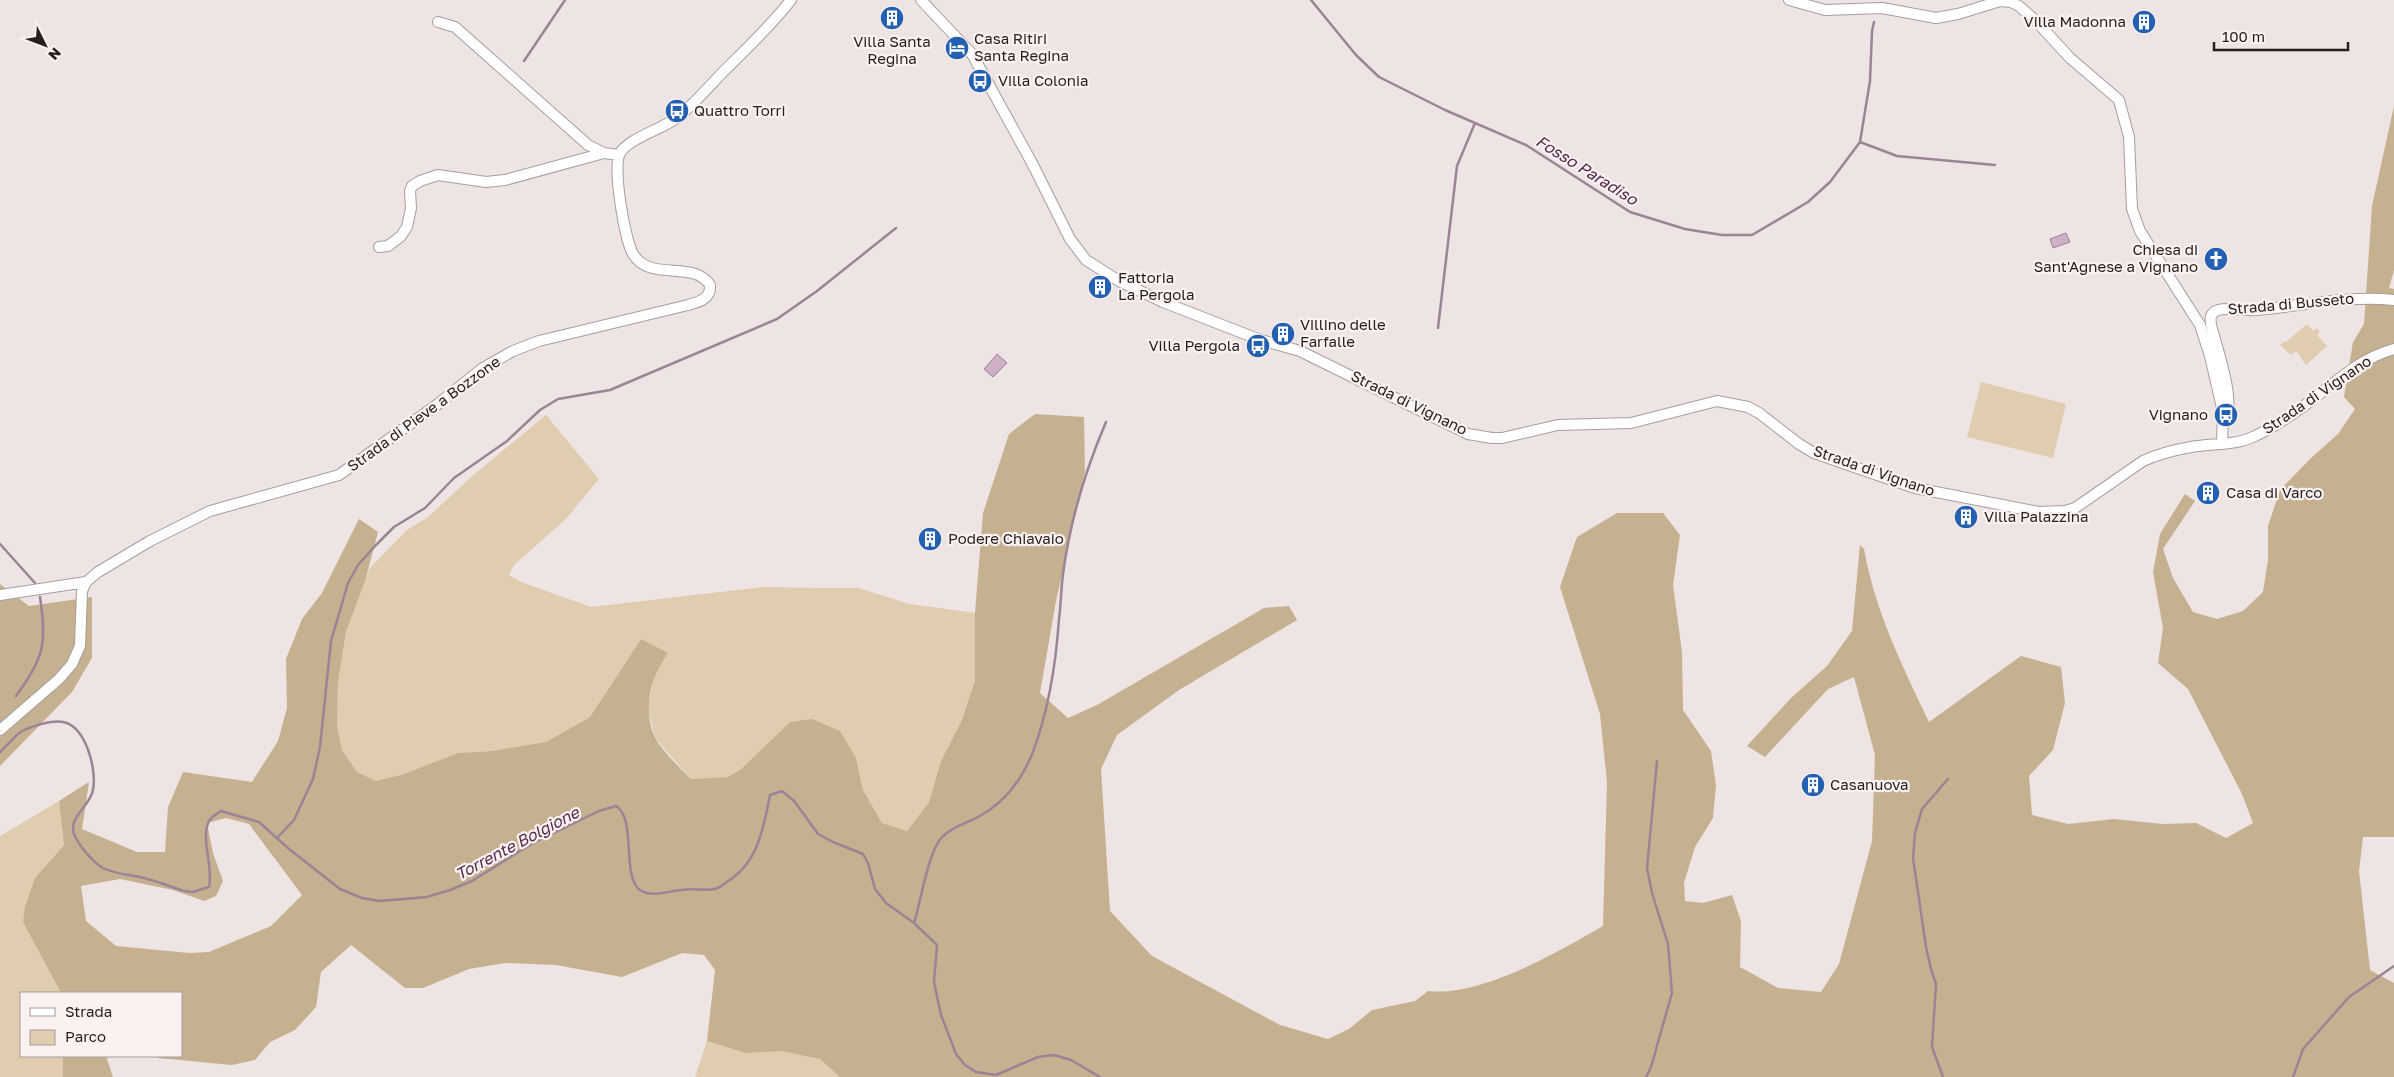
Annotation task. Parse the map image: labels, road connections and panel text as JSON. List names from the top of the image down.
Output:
{
  "streets": {
    "street": ["Strada di Busseto", "Strada di Vignano", "Strada di Pieve a Bozzone"]
  },
  "crossings": [
    ["Strada di Busseto", "Strada di Vignano"]
  ],
  "water": ["Fosso Paradiso", "Torrente Bolgione"],
  "places": {
    "building": [
      "Villa Santa Regina",
      "Villa Madonna",
      "Fattoria La Pergola",
      "Villino delle Farfalle",
      "Casa di Varco",
      "Villa Palazzina",
      "Podere Chiavaio",
      "Casanuova"
    ],
    "hotel": ["Casa Ritiri Santa Regina"],
    "bus stop": [
      "Villa Colonia",
      "Quattro Torri",
      "Villa Pergola",
      "Vignano"
    ],
    "church": ["Chiesa di Sant'Agnese a Vignano"]
  },
  "legend": ["Strada", "Parco"],
  "scale_bar": "100 m",
  "north": "bottom right"
}
